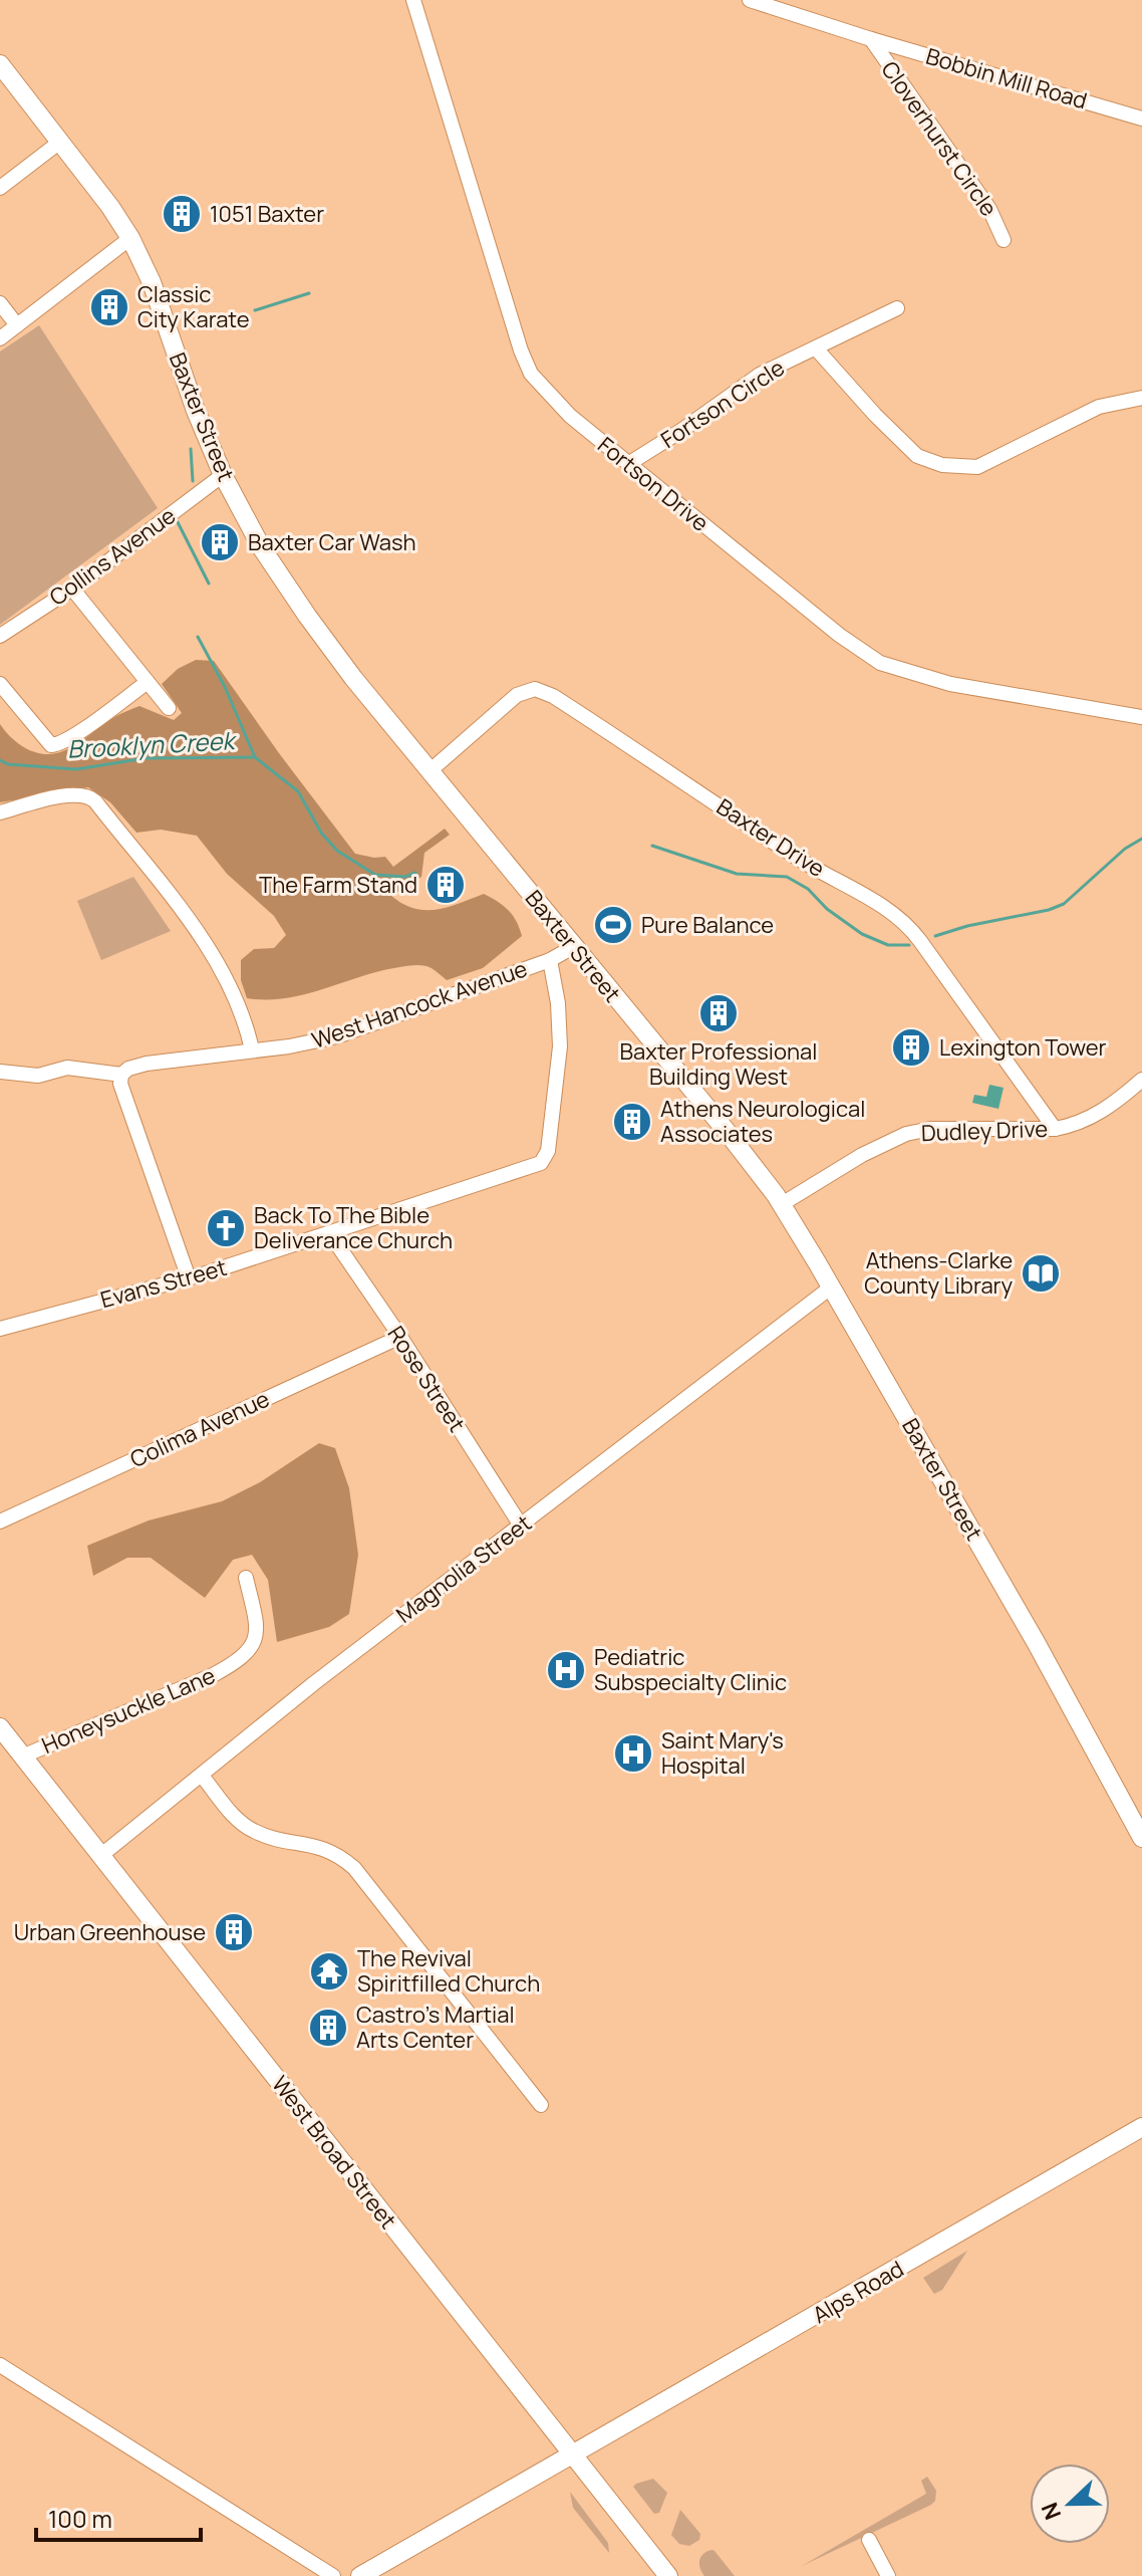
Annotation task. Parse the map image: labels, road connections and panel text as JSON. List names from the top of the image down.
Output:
{
  "streets": {
    "main road": ["Baxter Street", "West Broad Street", "Alps Road"],
    "street": [
      "Bobbin Mill Road",
      "Cloverhurst Circle",
      "Fortson Circle",
      "Fortson Drive",
      "Collins Avenue",
      "Baxter Drive",
      "West Hancock Avenue",
      "Dudley Drive",
      "Evans Street",
      "Rose Street",
      "Colima Avenue",
      "Magnolia Street",
      "Honeysuckle Lane"
    ]
  },
  "crossings": [
    ["Bobbin Mill Road", "Cloverhurst Circle"],
    ["Fortson Circle", "Fortson Drive"],
    ["Baxter Street", "Collins Avenue"],
    ["Baxter Street", "Baxter Drive"],
    ["Baxter Street", "West Hancock Avenue"],
    ["Baxter Street", "Dudley Drive"],
    ["Baxter Street", "Magnolia Street"],
    ["Baxter Drive", "Dudley Drive"],
    ["West Hancock Avenue", "Evans Street"],
    ["Evans Street", "Rose Street"],
    ["Rose Street", "Colima Avenue"],
    ["Rose Street", "Magnolia Street"],
    ["Magnolia Street", "West Broad Street"],
    ["Honeysuckle Lane", "West Broad Street"],
    ["West Broad Street", "Alps Road"]
  ],
  "water": ["Brooklyn Creek"],
  "places": {
    "building": [
      "1051 Baxter",
      "Classic City Karate",
      "Baxter Car Wash",
      "The Farm Stand",
      "Baxter Professional Building West",
      "Lexington Tower",
      "Athens Neurological Associates",
      "Urban Greenhouse",
      "Castro's Martial Arts Center"
    ],
    "sports": ["Pure Balance"],
    "church": ["Back To The Bible Deliverance Church"],
    "library": ["Athens-Clarke County Library"],
    "hospital": ["Pediatric Subspecialty Clinic", "Saint Mary's Hospital"],
    "temple": ["The Revival Spiritfilled Church"]
  },
  "scale_bar": "100 m",
  "north": "left"
}
